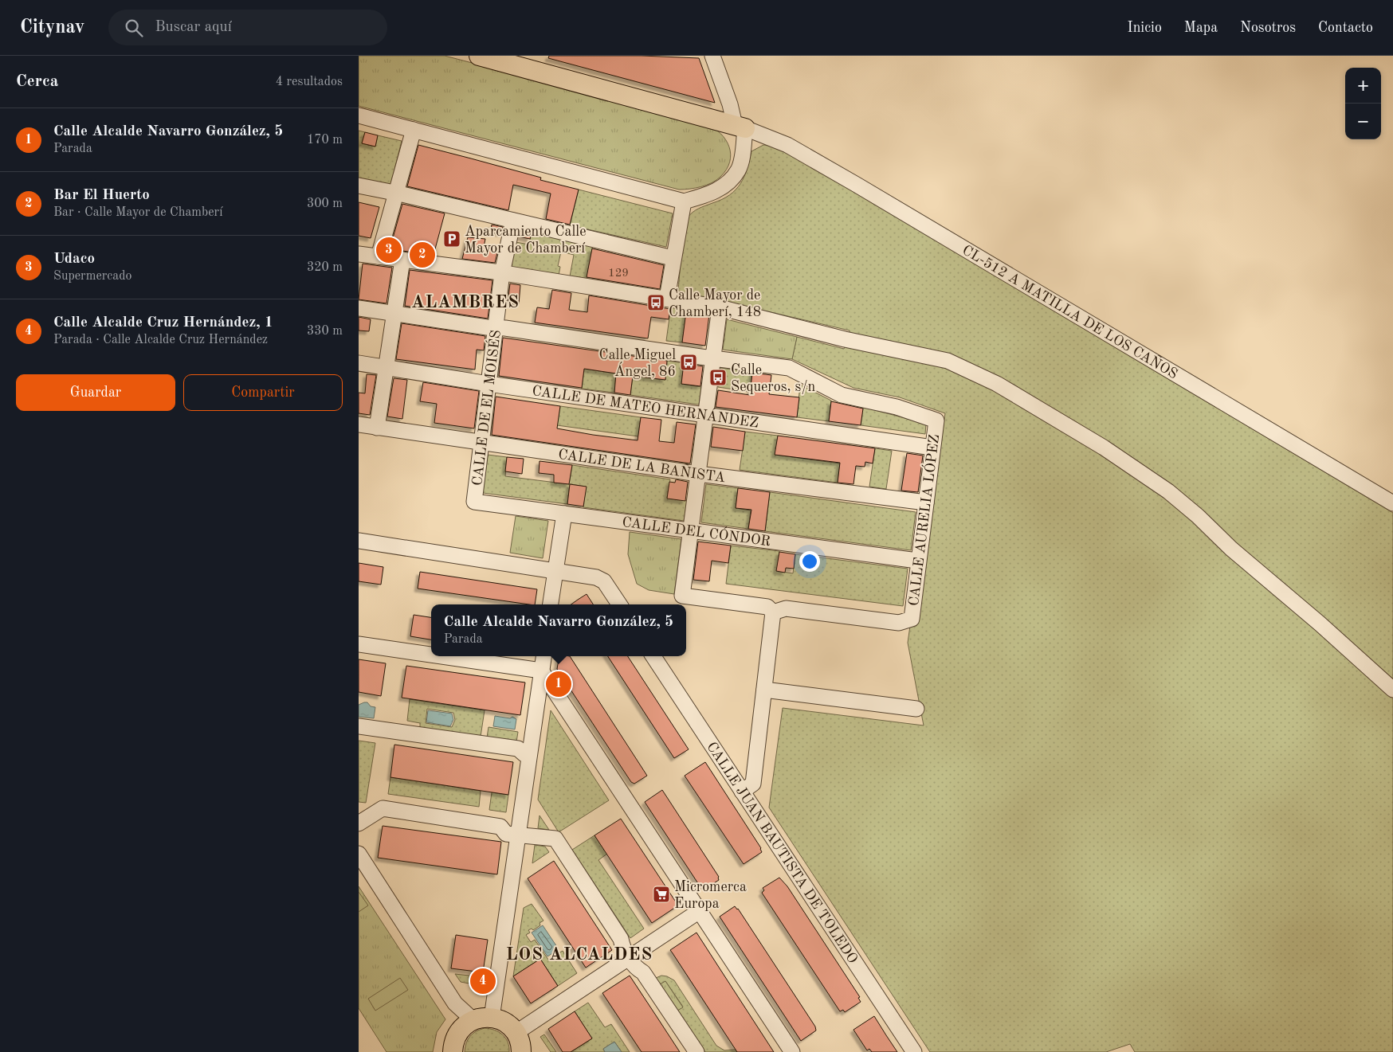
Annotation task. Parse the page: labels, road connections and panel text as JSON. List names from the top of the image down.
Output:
{
  "streets": {
    "street": [
      "CL-512 A MATILLA DE LOS CAÑOS",
      "CALLE DE MATEO HERNÁNDEZ",
      "CALLE DE EL MOISÉS",
      "CALLE DE LA BAÑISTA",
      "CALLE AURELIA LÓPEZ",
      "CALLE DEL CÓNDOR",
      "CALLE JUAN BAUTISTA DE TOLEDO"
    ]
  },
  "crossings": [
    ["CALLE DE MATEO HERNÁNDEZ", "CALLE DE EL MOISÉS"],
    ["CALLE DE MATEO HERNÁNDEZ", "CALLE AURELIA LÓPEZ"],
    ["CALLE DE EL MOISÉS", "CALLE DE LA BAÑISTA"],
    ["CALLE DE EL MOISÉS", "CALLE DEL CÓNDOR"],
    ["CALLE DE LA BAÑISTA", "CALLE AURELIA LÓPEZ"],
    ["CALLE AURELIA LÓPEZ", "CALLE DEL CÓNDOR"]
  ],
  "districts": ["ALAMBRES", "LOS ALCALDES"],
  "places": {
    "parking": ["Aparcamiento Calle Mayor de Chamberí"],
    "bus stop": ["Calle Mayor de Chamberí, 148", "Calle Miguel Ángel, 86", "Calle Sequeros, s/n"],
    "supermarket": ["Micromerca Europa"]
  },
  "house_numbers": ["129"],
  "page": {
    "header": "Citynav",
    "search": "Buscar aquí",
    "nav": [
      "Inicio",
      "Mapa",
      "Nosotros",
      "Contacto"
    ],
    "heading": ["Cerca", "4 resultados"],
    "map_buttons": ["+", "−"],
    "list": [
      {
        "mark": "1",
        "name": "Calle Alcalde Navarro González, 5",
        "note": "Parada",
        "value": "170 m"
      },
      {
        "mark": "2",
        "name": "Bar El Huerto",
        "note": "Bar · Calle Mayor de Chamberí",
        "value": "300 m"
      },
      {
        "mark": "3",
        "name": "Udaco",
        "note": "Supermercado",
        "value": "320 m"
      },
      {
        "mark": "4",
        "name": "Calle Alcalde Cruz Hernández, 1",
        "note": "Parada · Calle Alcalde Cruz Hernández",
        "value": "330 m"
      }
    ],
    "pins": [
      "3",
      "2",
      "1",
      "4"
    ],
    "buttons": ["Guardar", "Compartir"],
    "popup": ["Calle Alcalde Navarro González, 5", "Parada"]
  }
}
